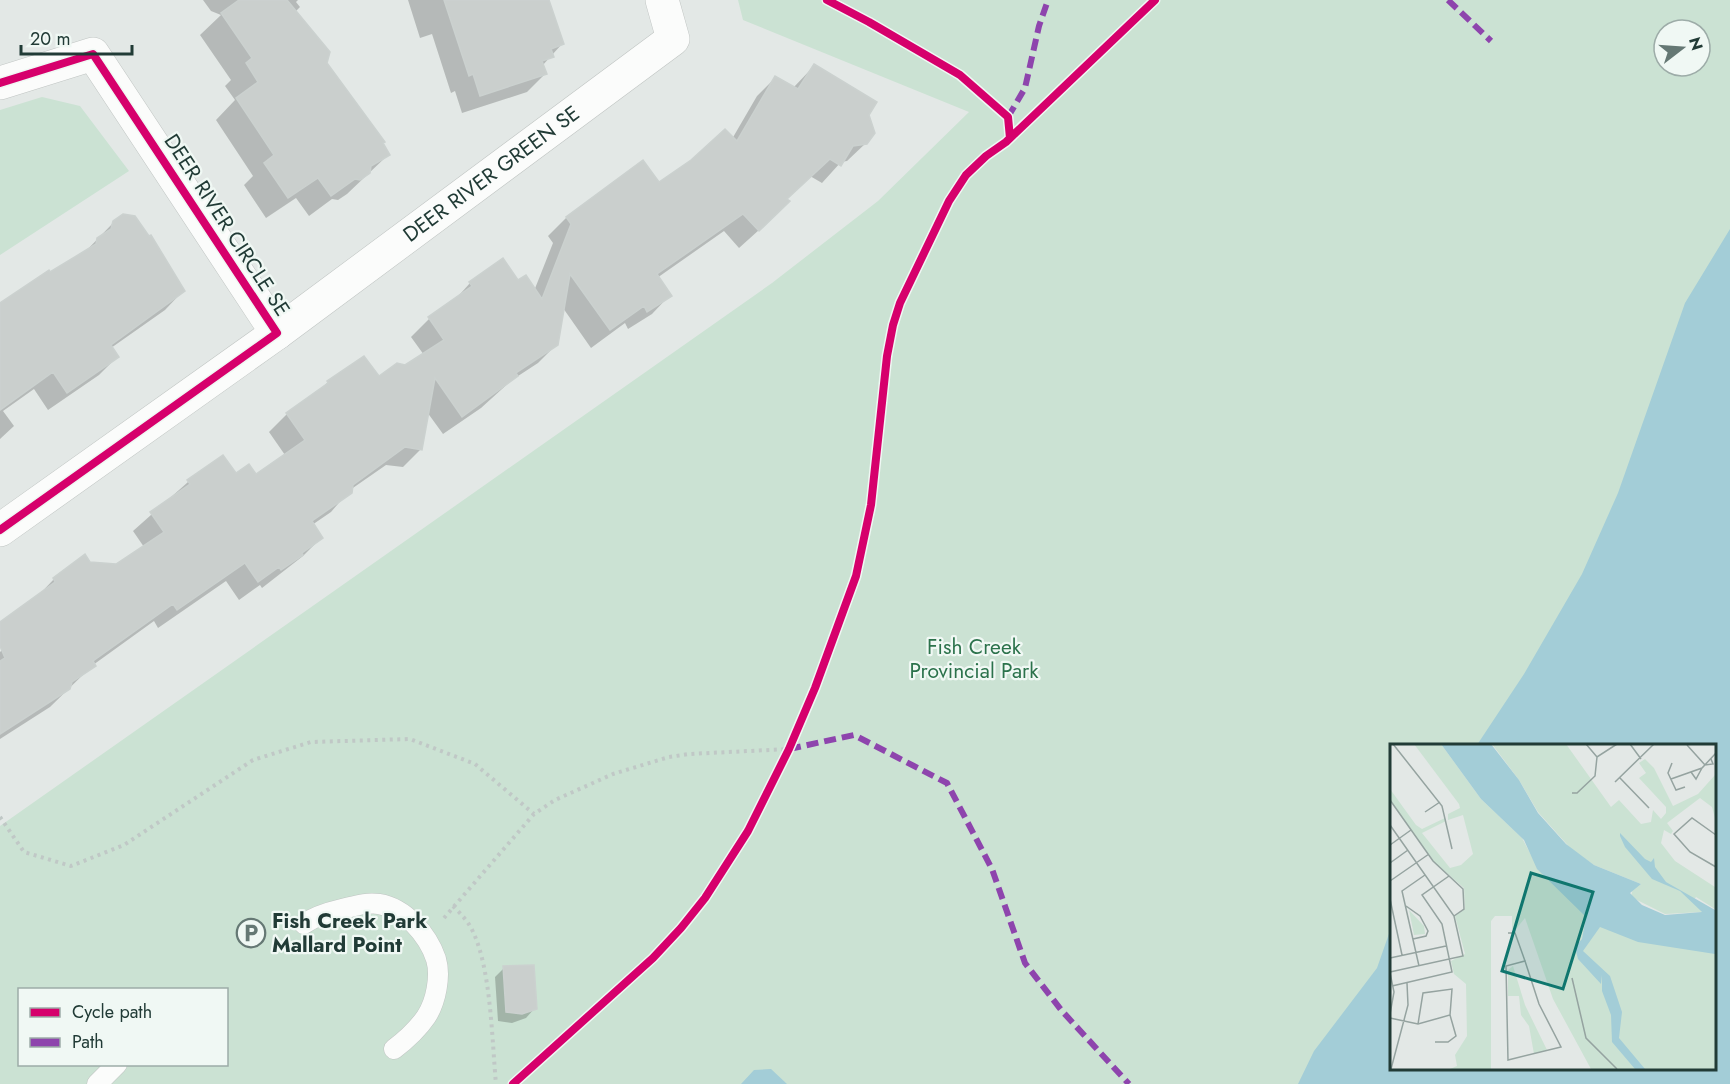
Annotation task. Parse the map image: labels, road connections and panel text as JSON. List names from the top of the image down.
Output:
{
  "streets": {
    "street": ["DEER RIVER GREEN SE", "DEER RIVER CIRCLE SE"]
  },
  "crossings": [
    ["DEER RIVER GREEN SE", "DEER RIVER CIRCLE SE"]
  ],
  "parks": ["Fish Creek Provincial Park"],
  "places": {
    "parking": ["Fish Creek Park Mallard Point"]
  },
  "legend": ["Cycle path", "Path"],
  "scale_bar": "20 m",
  "north": "right"
}
